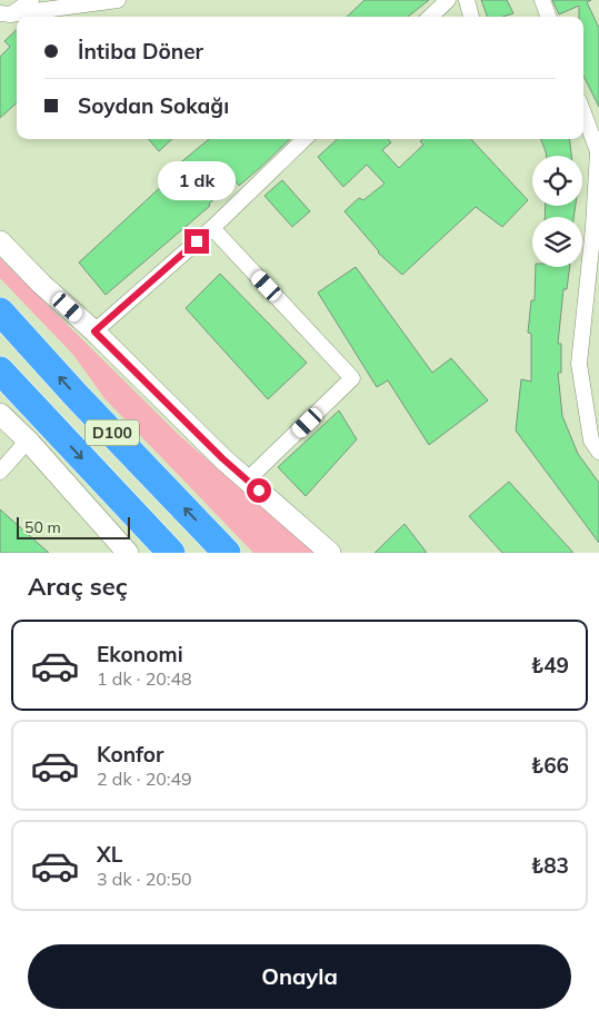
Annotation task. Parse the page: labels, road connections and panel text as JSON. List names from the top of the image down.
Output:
{
  "streets": {
    "highway": ["D100"]
  },
  "scale_bar": "50 m",
  "page": {
    "banner": ["İntiba Döner", "Soydan Sokağı"],
    "bubble": "1 dk",
    "scale": "50 m",
    "heading": "Araç seç",
    "list": [
      {
        "name": "Ekonomi",
        "note": "1 dk · 20:48",
        "value": "₺49"
      },
      {
        "name": "Konfor",
        "note": "2 dk · 20:49",
        "value": "₺66"
      },
      {
        "name": "XL",
        "note": "3 dk · 20:50",
        "value": "₺83"
      }
    ],
    "buttons": "Onayla"
  }
}
